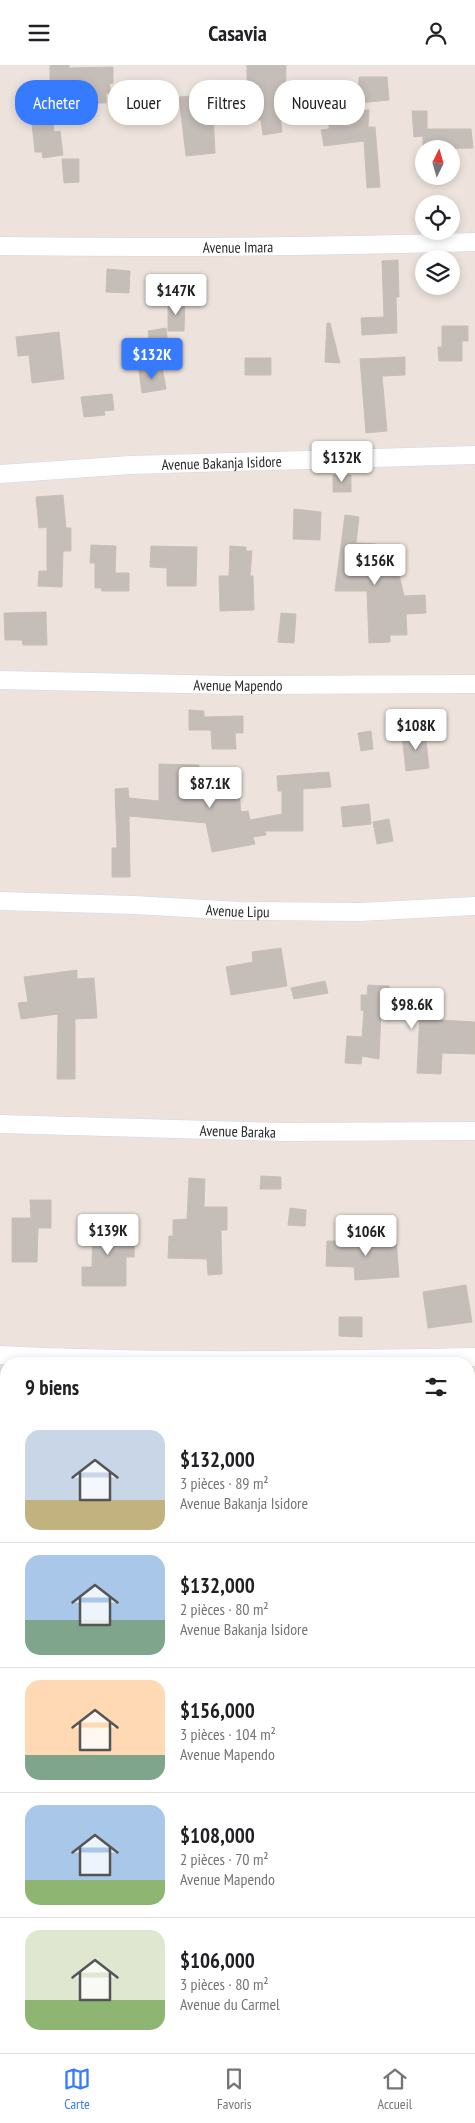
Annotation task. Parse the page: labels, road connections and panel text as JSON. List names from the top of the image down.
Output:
{
  "streets": {
    "street": [
      "Avenue Imara",
      "Avenue Bakanja Isidore",
      "Avenue Mapendo",
      "Avenue Lipu",
      "Avenue Baraka"
    ]
  },
  "north": "top",
  "page": {
    "header": "Casavia",
    "chip": [
      "Acheter",
      "Louer",
      "Filtres",
      "Nouveau"
    ],
    "price": [
      "$147K",
      "$132K",
      "$132K",
      "$156K",
      "$108K",
      "$87.1K",
      "$98.6K",
      "$139K",
      "$106K"
    ],
    "heading": "9 biens",
    "list": [
      {
        "name": "$132,000",
        "note": "3 pièces · 89 m² · Avenue Bakanja Isidore"
      },
      {
        "name": "$132,000",
        "note": "2 pièces · 80 m² · Avenue Bakanja Isidore"
      },
      {
        "name": "$156,000",
        "note": "3 pièces · 104 m² · Avenue Mapendo"
      },
      {
        "name": "$108,000",
        "note": "2 pièces · 70 m² · Avenue Mapendo"
      },
      {
        "name": "$106,000",
        "note": "3 pièces · 80 m² · Avenue du Carmel"
      }
    ],
    "tabs": ["Carte", "Favoris", "Accueil"]
  }
}
